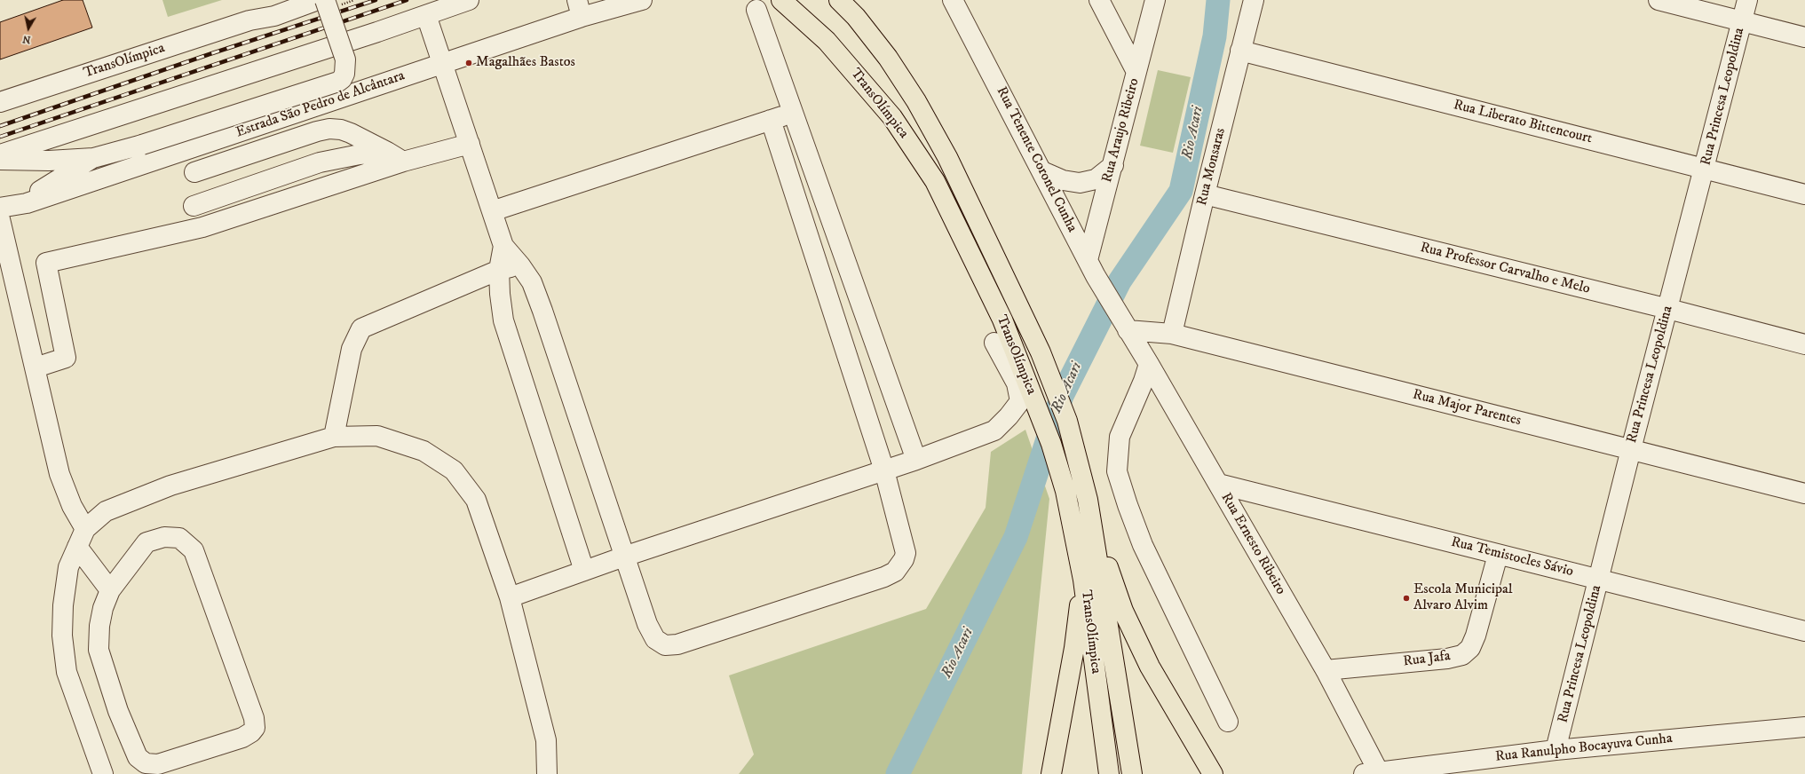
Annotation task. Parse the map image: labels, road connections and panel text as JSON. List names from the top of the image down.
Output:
{
  "streets": {
    "highway": ["TransOlímpica"],
    "street": [
      "Rua Princesa Leopoldina",
      "Estrada São Pedro de Alcântara",
      "Rua Liberato Bittencourt",
      "Rua Araujo Ribeiro",
      "Rua Tenente Coronel Cunha",
      "Rua Monsaras",
      "Rua Professor Carvalho e Melo",
      "Rua Major Parentes",
      "Rua Ernesto Ribeiro",
      "Rua Temistocles Sávio",
      "Rua Jafa",
      "Rua Ranulpho Bocayuva Cunha"
    ]
  },
  "crossings": [
    ["Rua Princesa Leopoldina", "Rua Liberato Bittencourt"],
    ["Rua Princesa Leopoldina", "Rua Professor Carvalho e Melo"],
    ["Rua Princesa Leopoldina", "Rua Major Parentes"],
    ["Rua Princesa Leopoldina", "Rua Temistocles Sávio"],
    ["Rua Princesa Leopoldina", "Rua Ranulpho Bocayuva Cunha"],
    ["Rua Liberato Bittencourt", "Rua Monsaras"],
    ["Rua Araujo Ribeiro", "Rua Tenente Coronel Cunha"],
    ["Rua Tenente Coronel Cunha", "Rua Major Parentes"],
    ["Rua Tenente Coronel Cunha", "Rua Ernesto Ribeiro"],
    ["Rua Monsaras", "Rua Professor Carvalho e Melo"],
    ["Rua Monsaras", "Rua Major Parentes"],
    ["Rua Major Parentes", "Rua Ernesto Ribeiro"],
    ["Rua Ernesto Ribeiro", "Rua Temistocles Sávio"],
    ["Rua Ernesto Ribeiro", "Rua Jafa"],
    ["Rua Ernesto Ribeiro", "Rua Ranulpho Bocayuva Cunha"],
    ["Rua Temistocles Sávio", "Rua Jafa"]
  ],
  "water": ["Rio Acari"],
  "places": ["Magalhães Bastos", "Escola Municipal Alvaro Alvim"],
  "north": "bottom"
}
